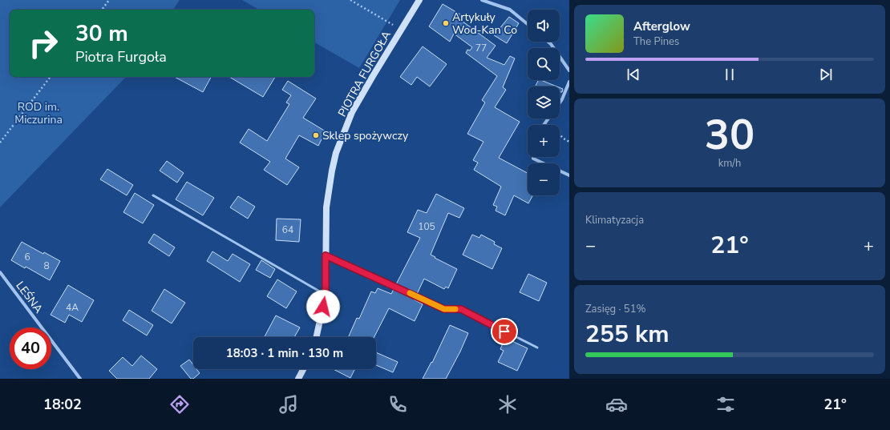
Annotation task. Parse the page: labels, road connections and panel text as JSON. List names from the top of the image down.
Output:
{
  "streets": {
    "street": ["PIOTRA FURGOŁA", "LEŚNA"]
  },
  "parks": ["ROD im. Miczurina"],
  "places": ["Artykuły Wod-Kan Co", "Sklep spożywczy"],
  "house_numbers": [
    "77",
    "105",
    "64",
    "6",
    "8",
    "4A"
  ],
  "page": {
    "map_buttons": ["+", "−"],
    "turn": ["30 m", "Piotra Furgoła"],
    "song": ["Afterglow", "The Pines"],
    "tile": [
      ["30", "km/h"],
      "Klimatyzacja",
      ["Zasięg · 51%", "255 km"]
    ],
    "heat": ["−", "21°", "+"],
    "limit": "40",
    "trip": "18:03 · 1 min · 130 m",
    "tabs": ["18:02", "21°"]
  }
}
